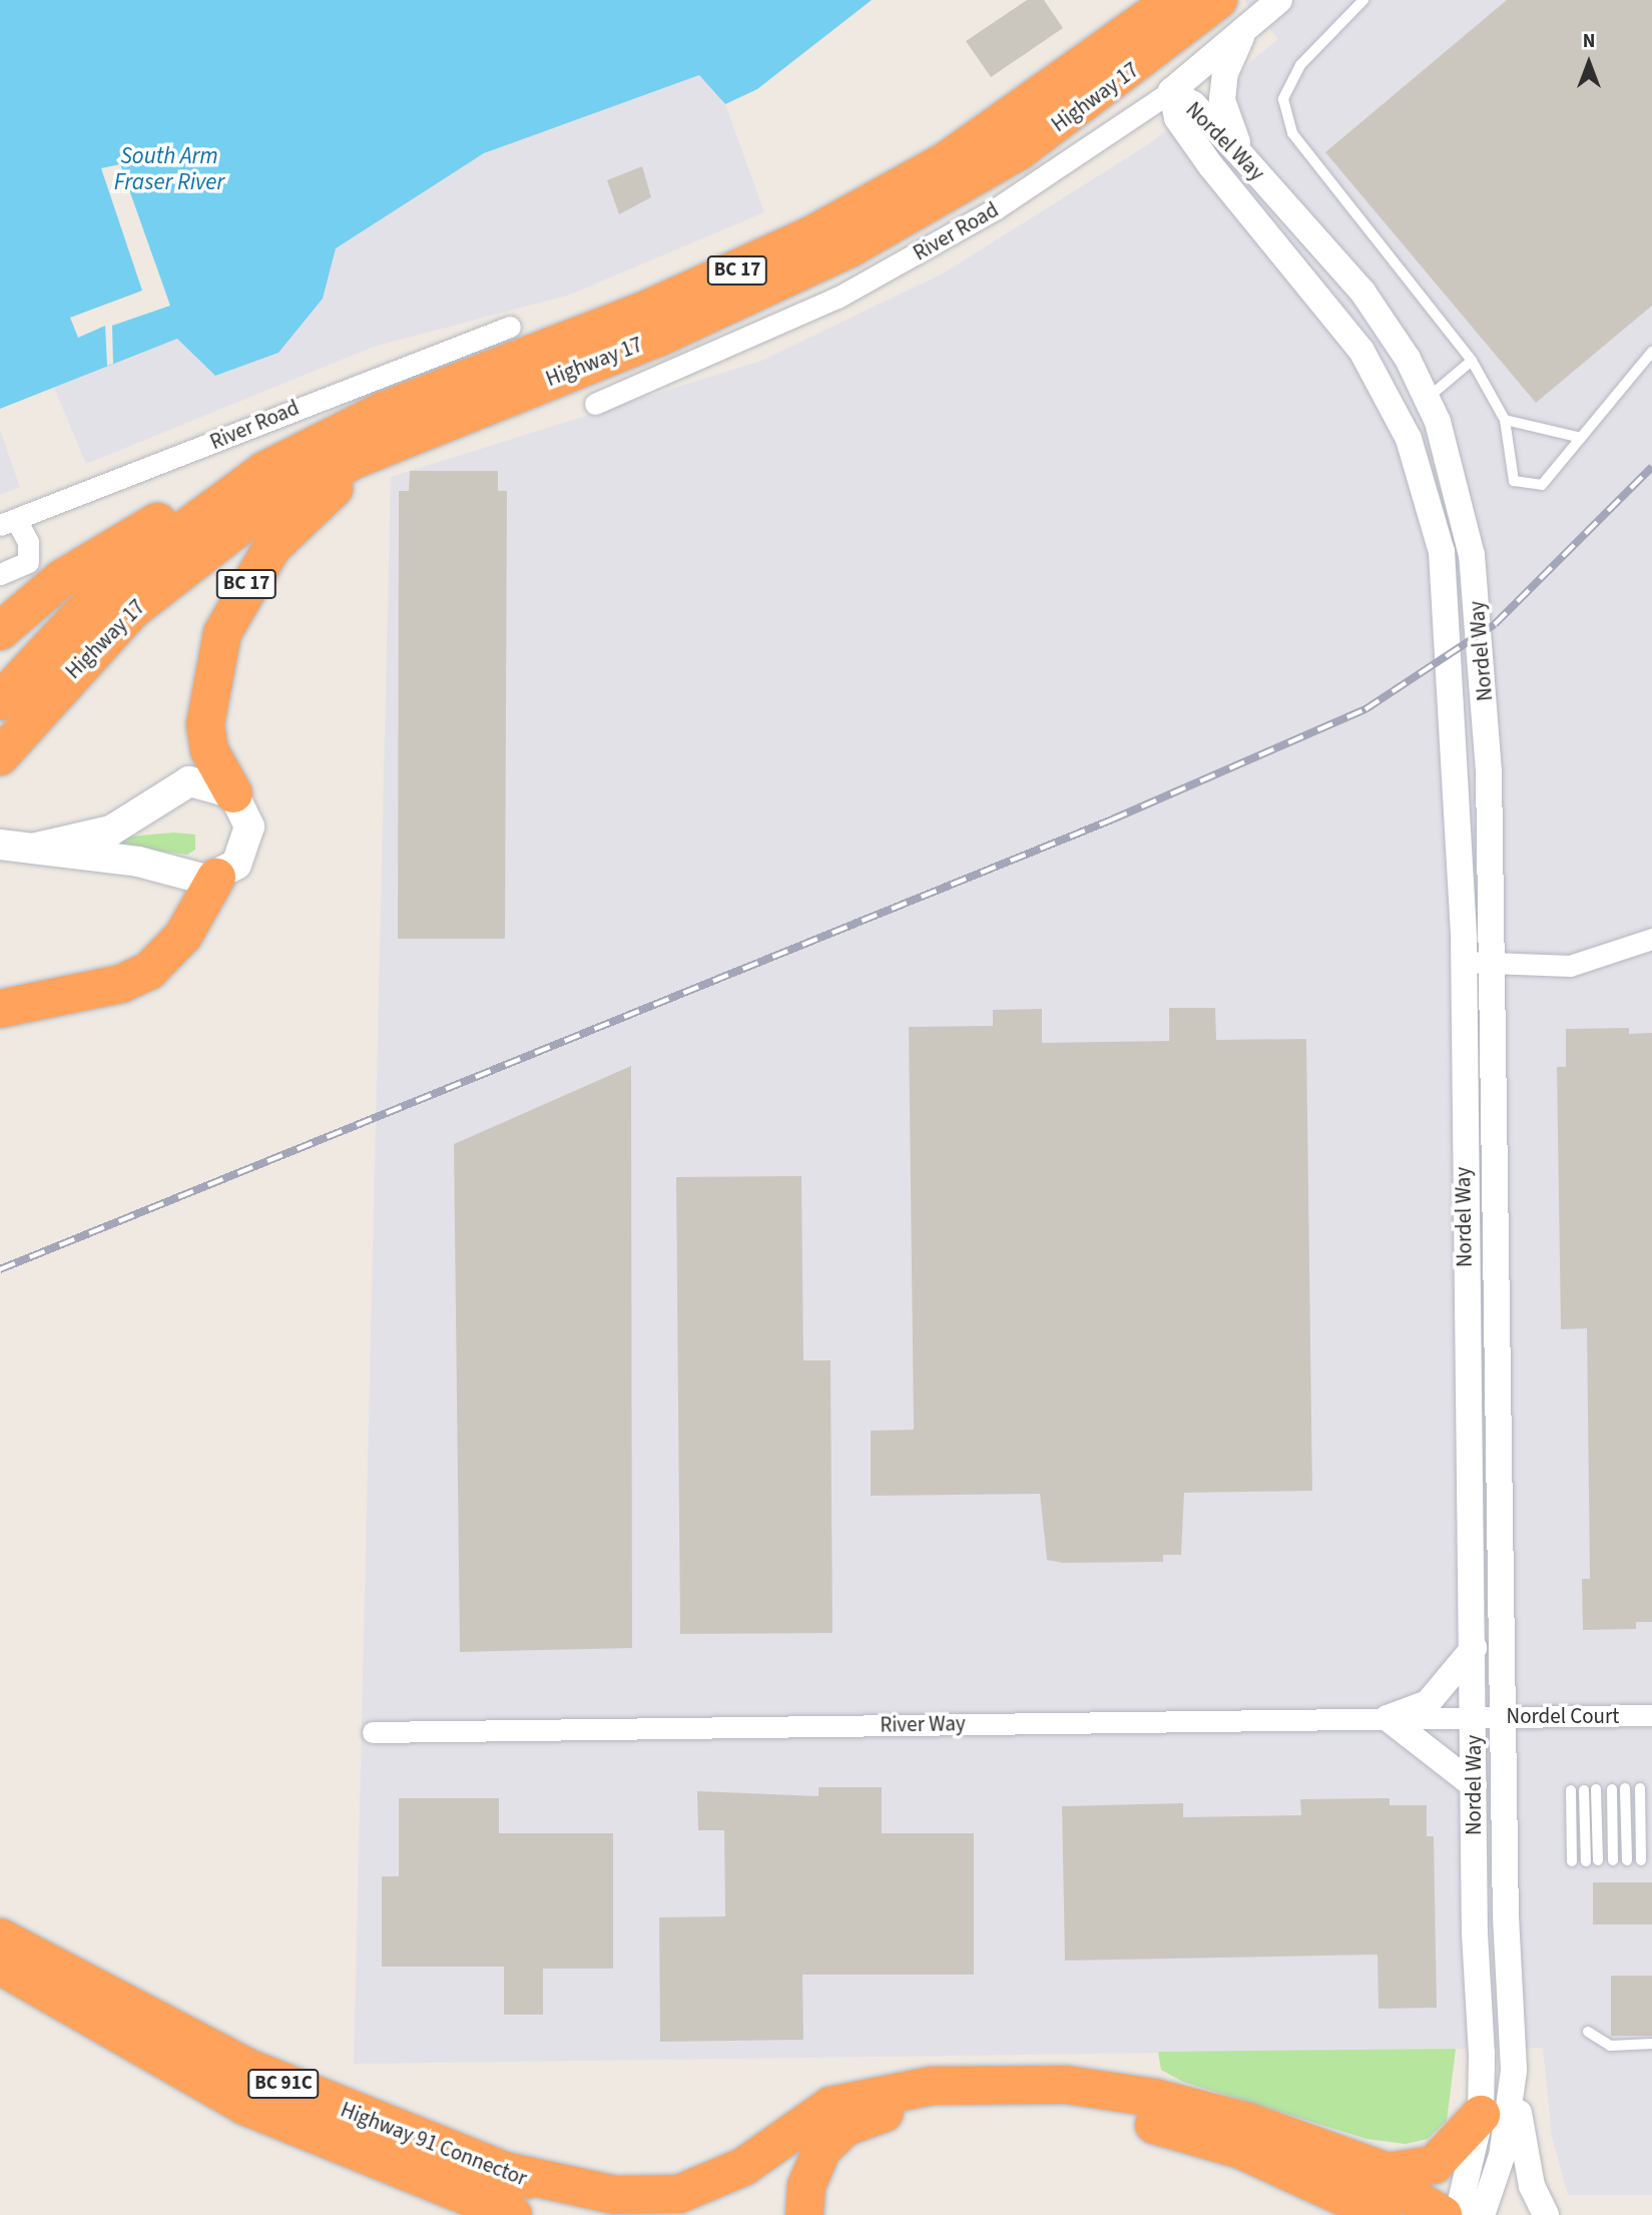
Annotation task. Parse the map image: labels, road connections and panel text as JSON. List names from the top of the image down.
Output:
{
  "streets": {
    "highway": [
      "Highway 17",
      "BC 17",
      "BC 91C",
      "Highway 91 Connector"
    ],
    "street": [
      "Nordel Way",
      "River Road",
      "Nordel Court",
      "River Way"
    ]
  },
  "crossings": [
    ["Highway 17", "BC 17"],
    ["Nordel Way", "River Road"],
    ["Nordel Way", "Nordel Court"],
    ["Nordel Way", "River Way"],
    ["Nordel Court", "River Way"]
  ],
  "water": ["South Arm Fraser River"],
  "north": "top"
}
